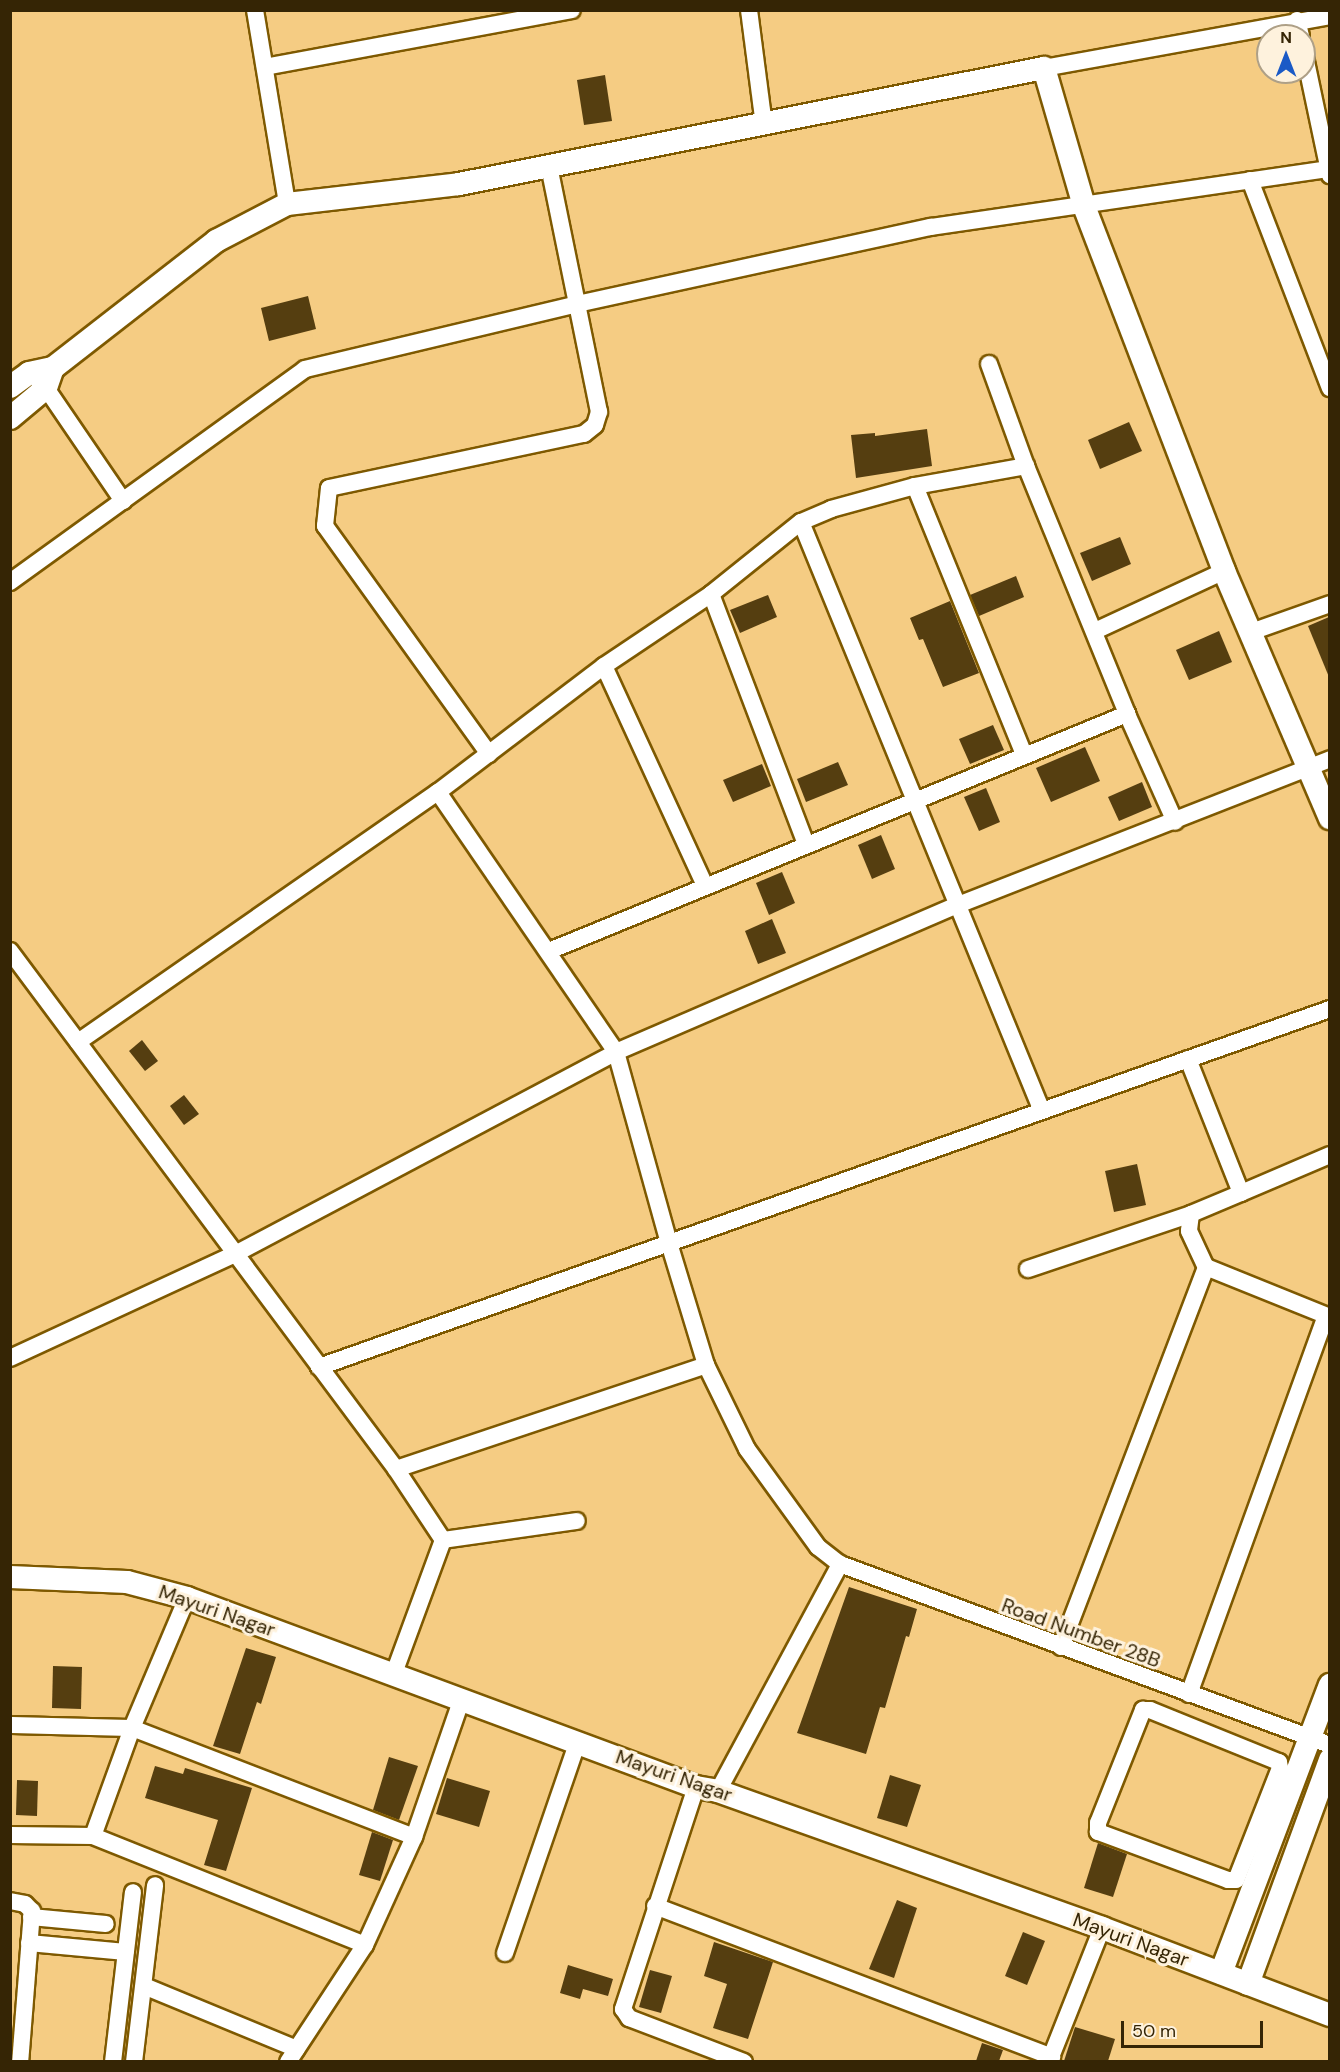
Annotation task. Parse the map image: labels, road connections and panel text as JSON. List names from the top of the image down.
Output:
{
  "streets": {
    "street": ["Mayuri Nagar", "Road Number 28B"]
  },
  "scale_bar": "50 m",
  "north": "top"
}
